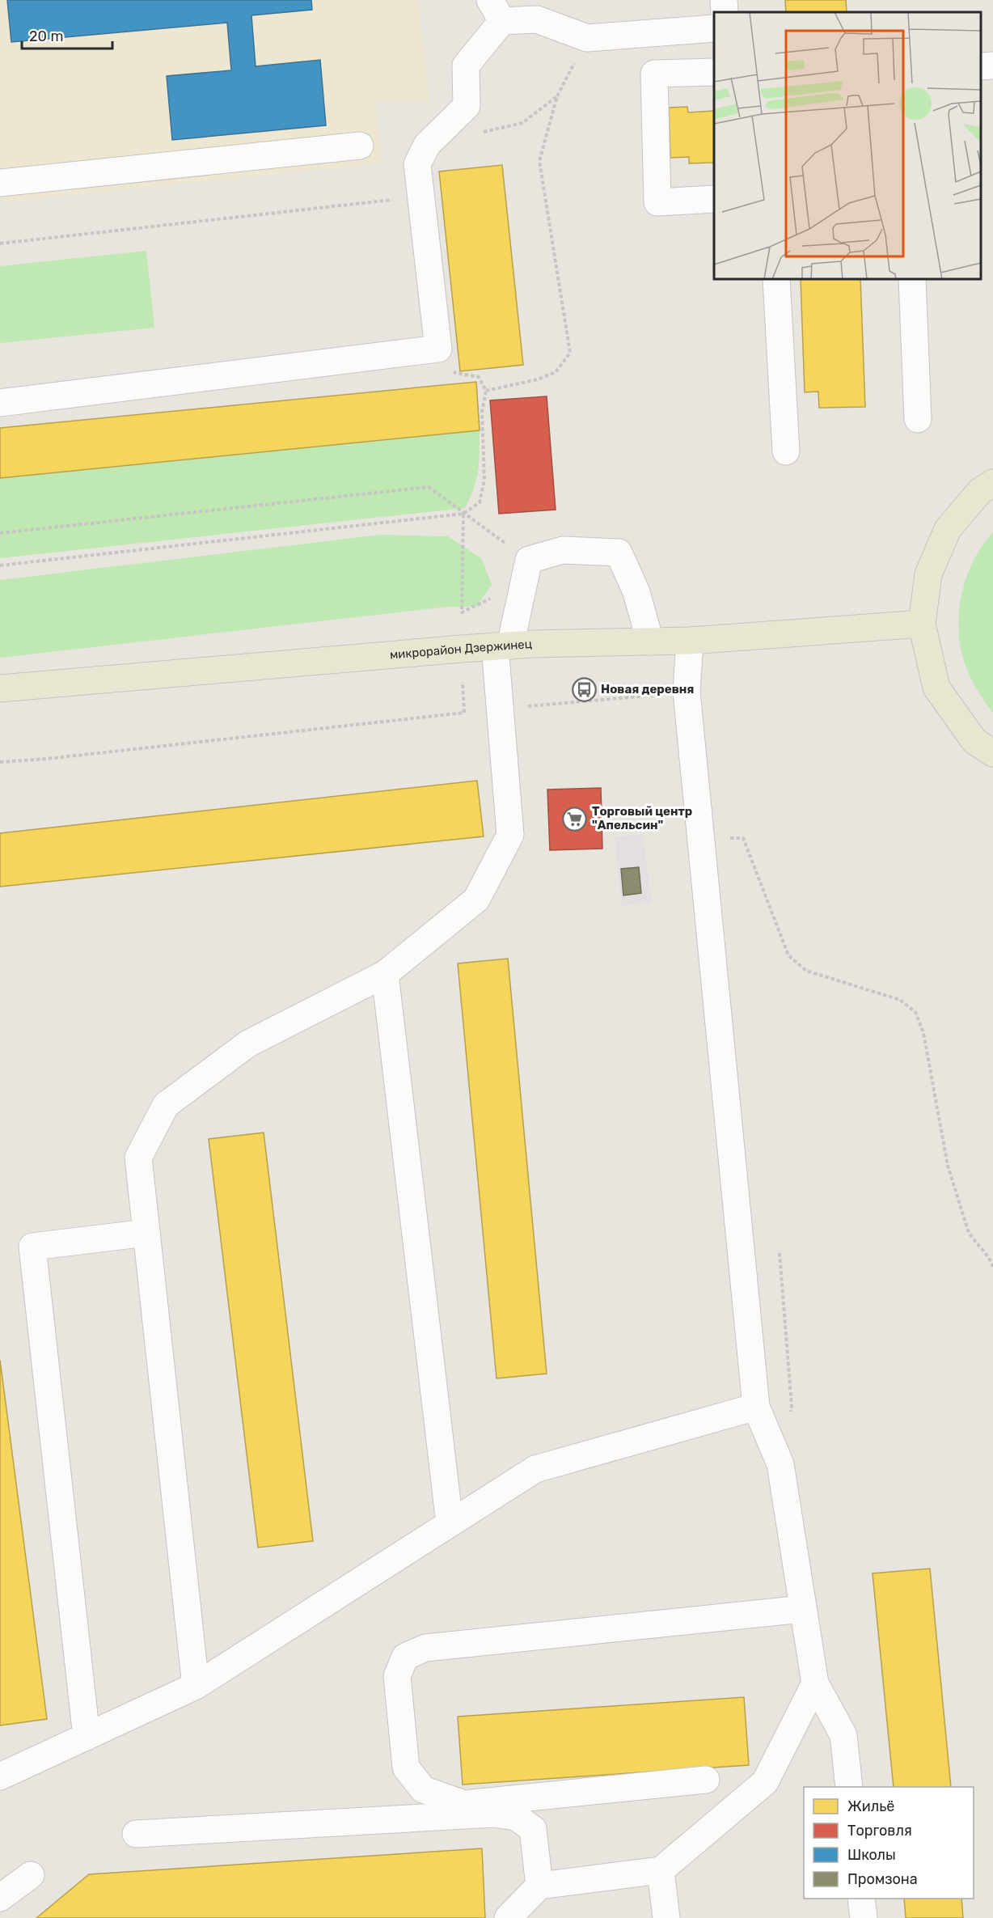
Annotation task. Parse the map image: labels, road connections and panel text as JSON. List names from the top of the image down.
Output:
{
  "streets": {
    "main road": ["микрорайон Дзержинец"]
  },
  "places": {
    "bus stop": ["Новая деревня"],
    "supermarket": ["Торговый центр \"Апельсин\""]
  },
  "legend": [
    "Жильё",
    "Торговля",
    "Школы",
    "Промзона"
  ],
  "scale_bar": "20 m"
}
